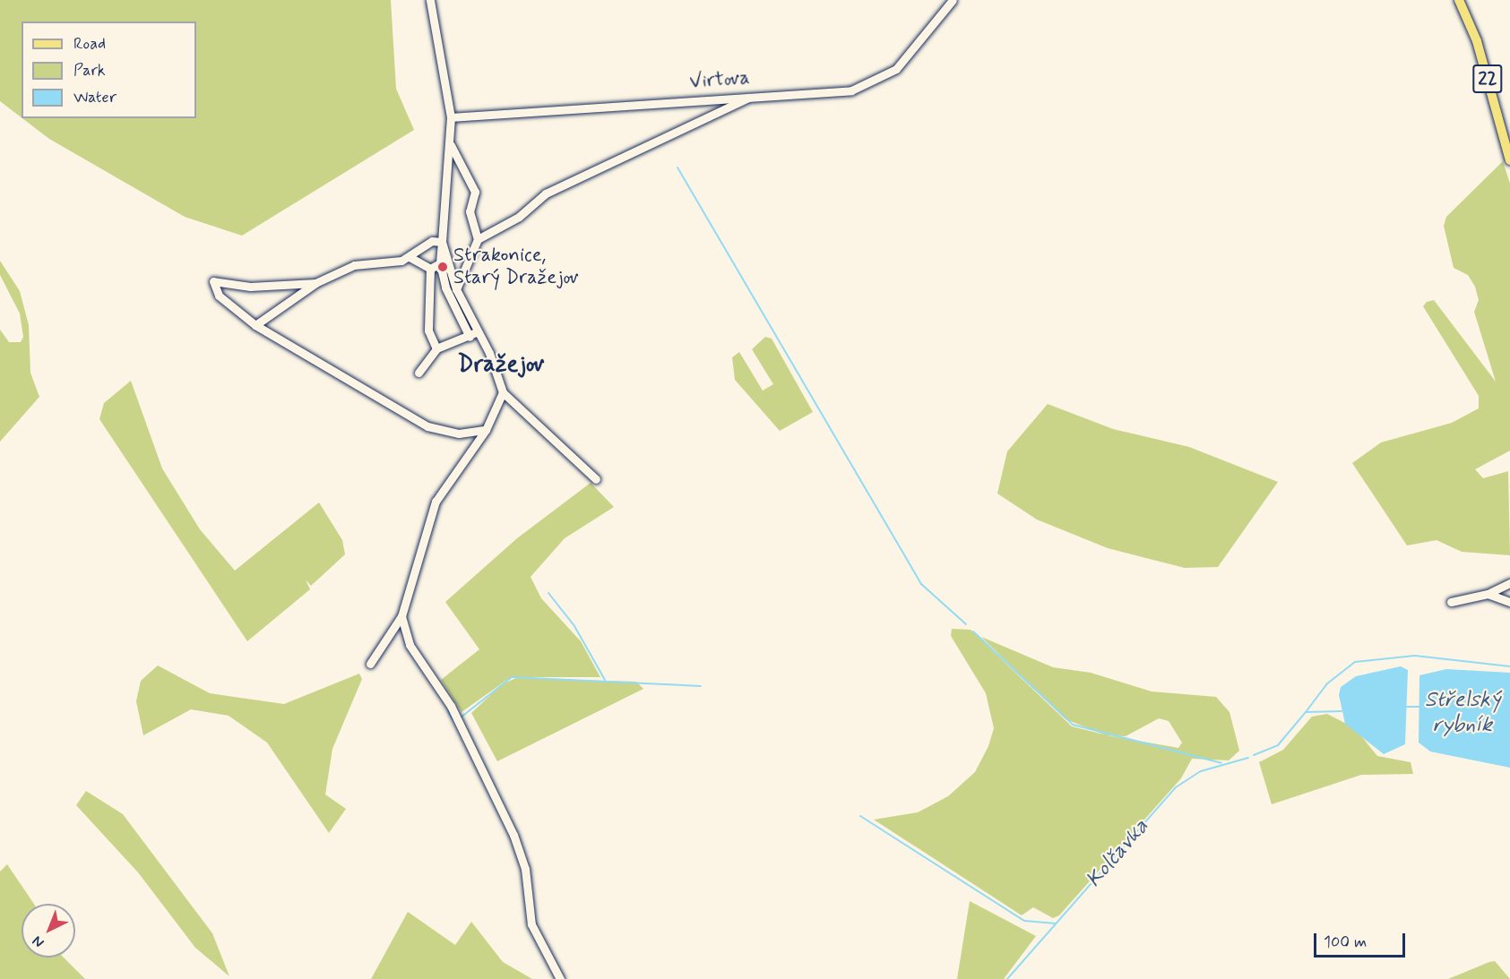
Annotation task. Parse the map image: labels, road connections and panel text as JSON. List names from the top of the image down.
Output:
{
  "streets": {
    "main road": ["22"],
    "street": ["Virtova"]
  },
  "districts": ["Dražejov"],
  "water": ["Střelský rybník", "Kolčavka"],
  "places": ["Strakonice, Starý Dražejov"],
  "legend": ["Road", "Park", "Water"],
  "scale_bar": "100 m",
  "north": "bottom left"
}
